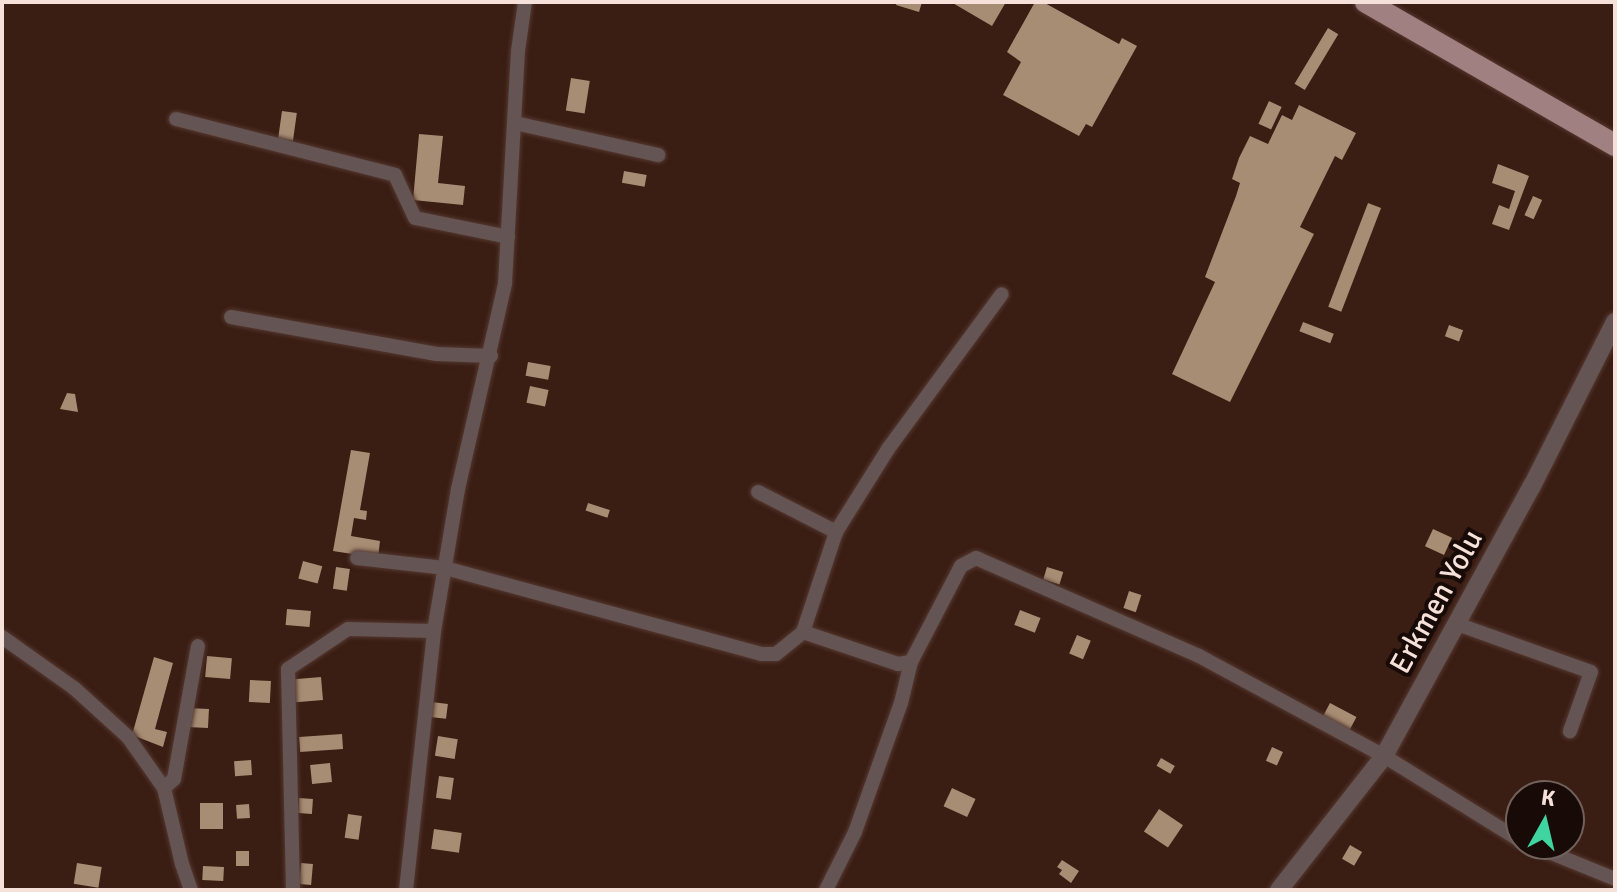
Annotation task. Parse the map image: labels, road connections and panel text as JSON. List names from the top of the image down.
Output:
{
  "streets": {
    "street": ["Erkmen Yolu"]
  },
  "north": "top"
}
